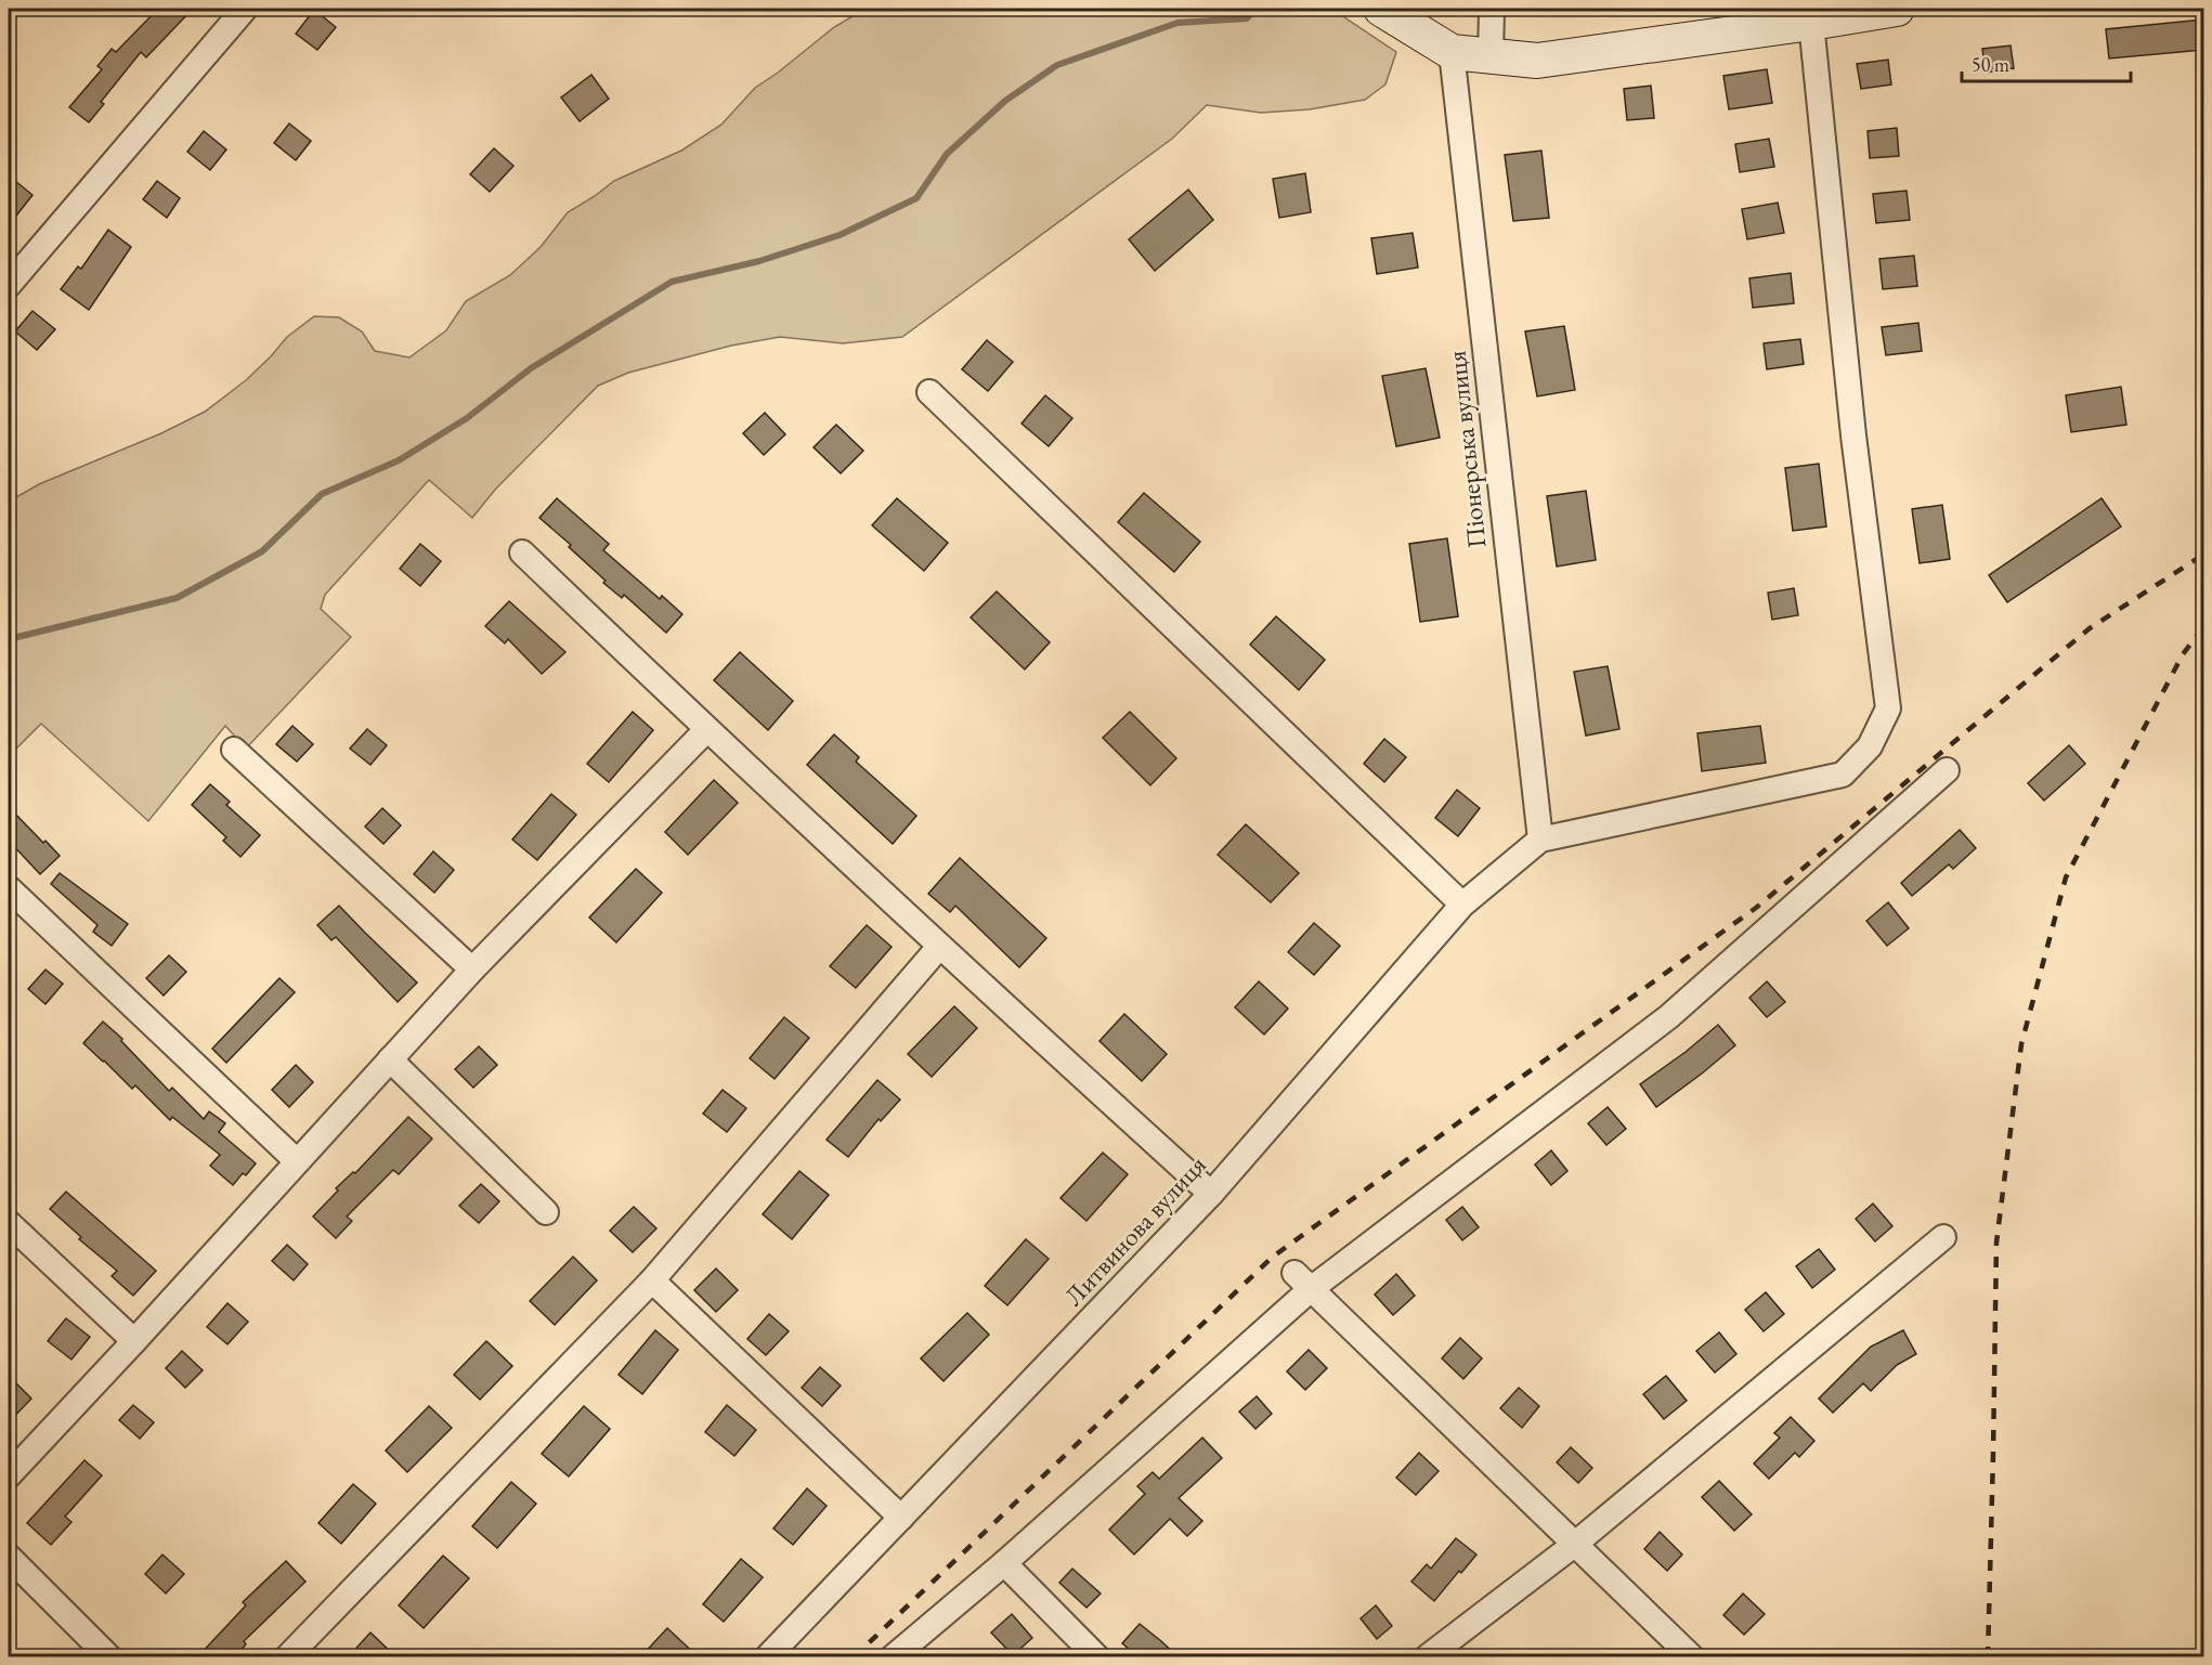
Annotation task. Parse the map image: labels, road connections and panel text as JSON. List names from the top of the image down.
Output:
{
  "streets": {
    "street": ["Піонерська вулиця", "Литвинова вулиця"]
  },
  "crossings": [
    ["Піонерська вулиця", "Литвинова вулиця"]
  ],
  "scale_bar": "50 m"
}
